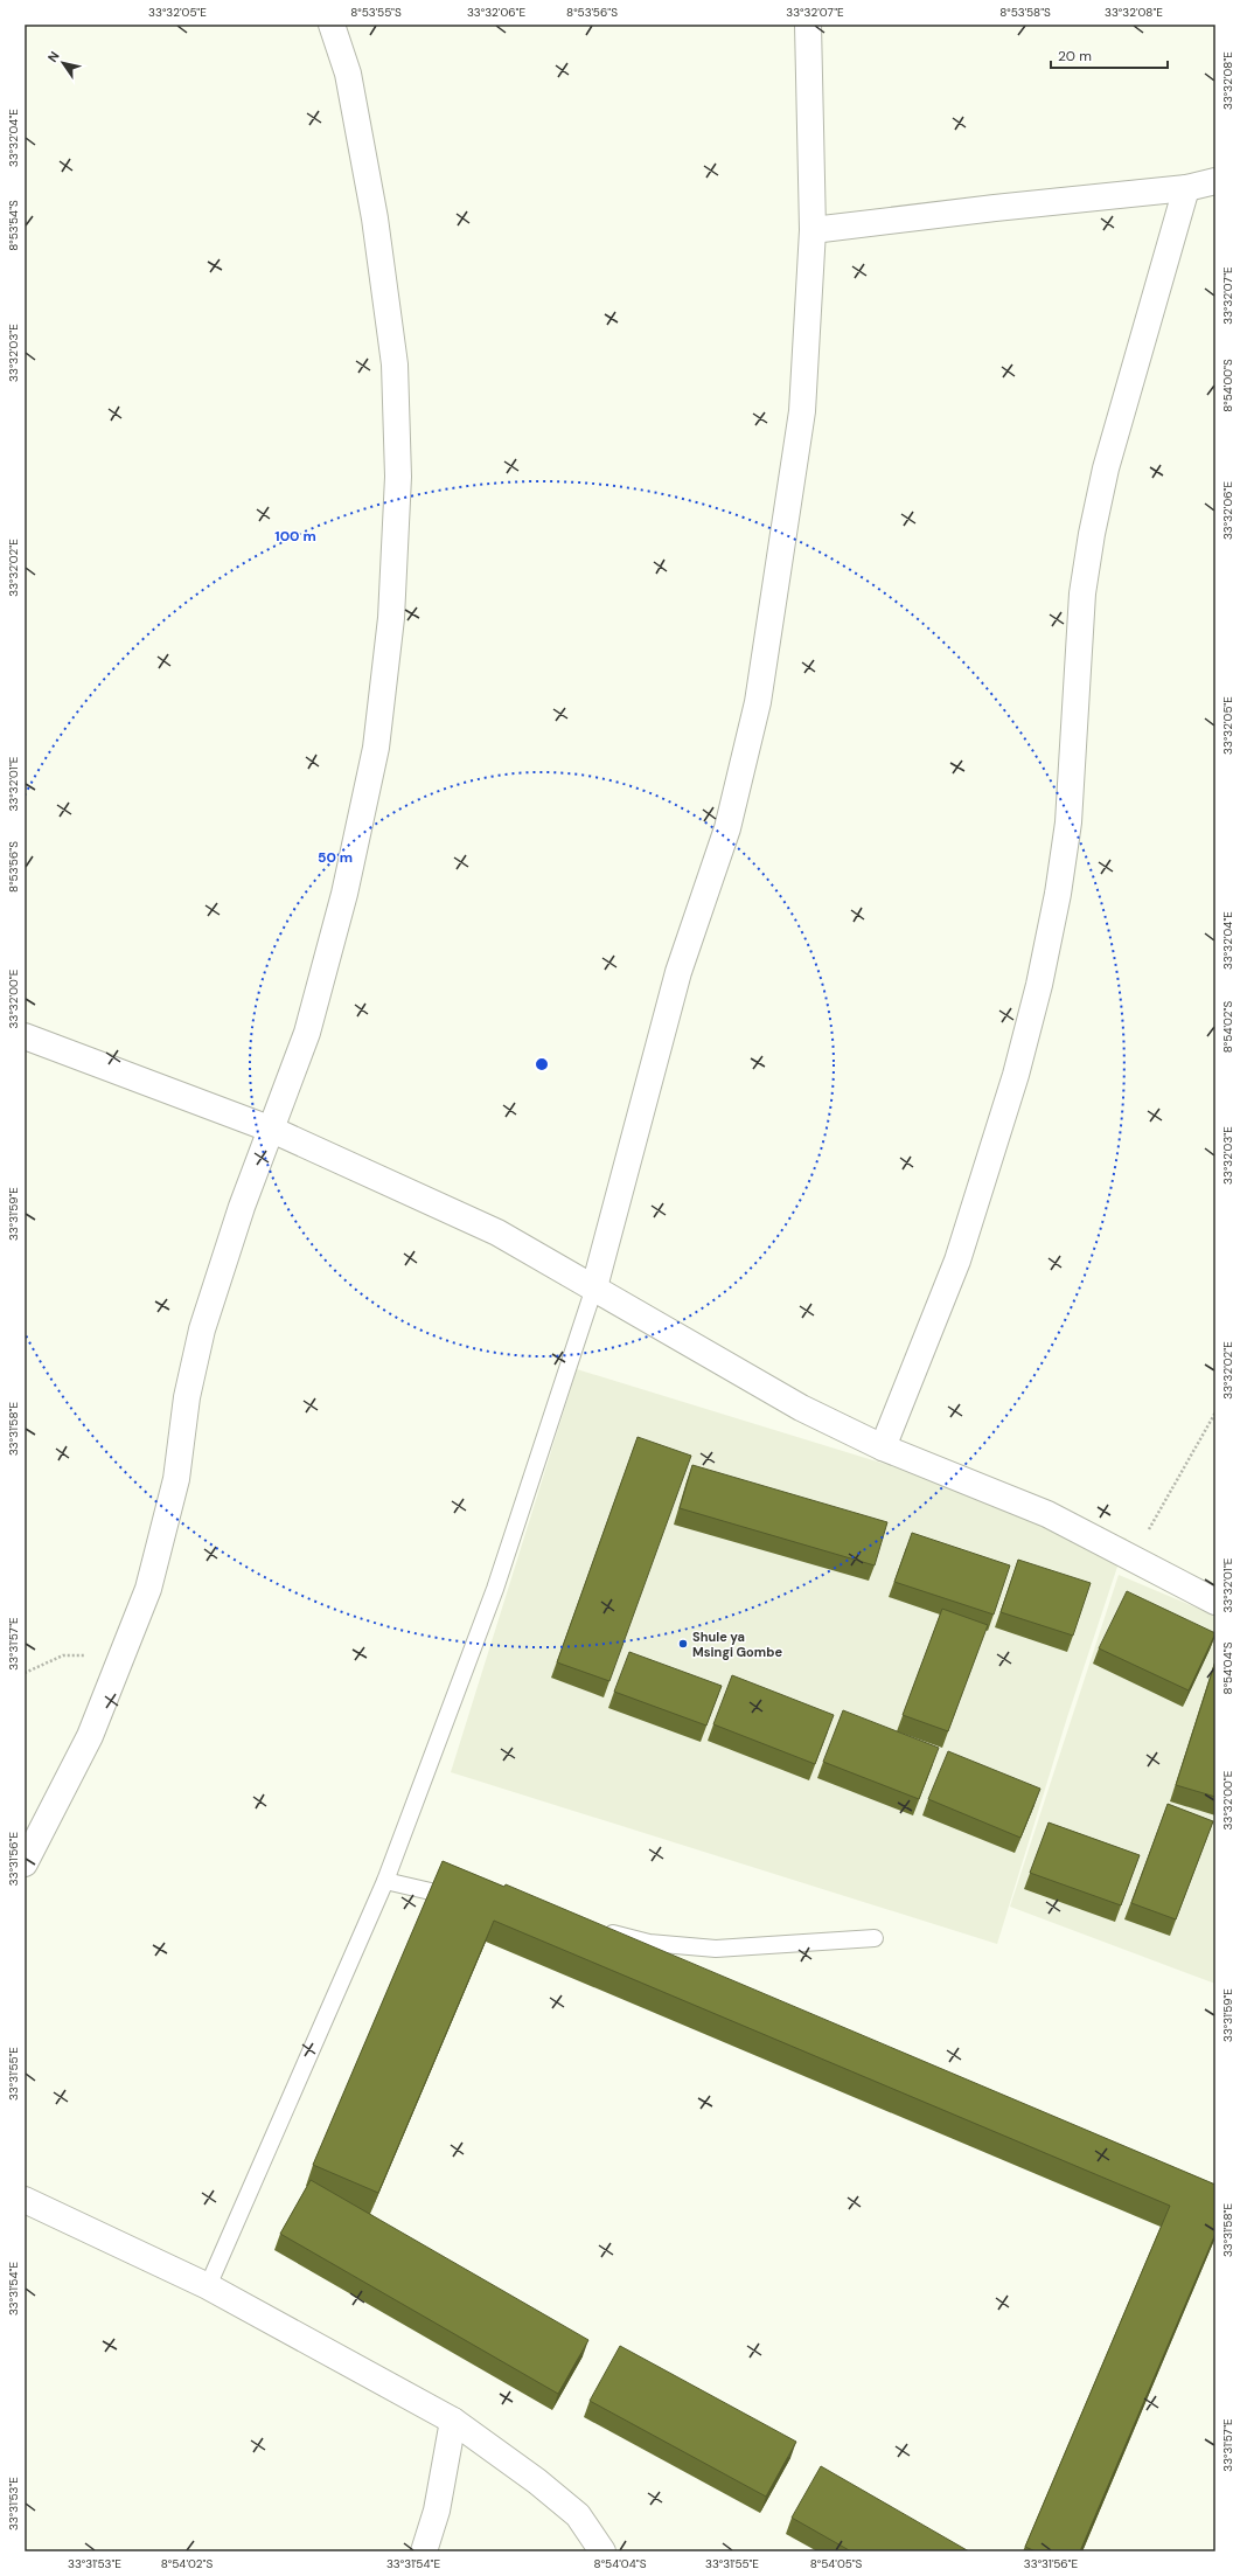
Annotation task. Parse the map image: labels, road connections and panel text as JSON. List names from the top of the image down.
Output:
{
  "places": ["Shule ya Msingi Gombe"],
  "scale_bar": "20 m",
  "north": "top left",
  "coordinates": [
    "33°32'05\"E",
    "8°53'55\"S",
    "33°32'06\"E",
    "8°53'56\"S",
    "33°32'07\"E",
    "8°53'58\"S",
    "33°32'08\"E",
    "33°32'04\"E",
    "8°53'54\"S",
    "33°32'03\"E",
    "8°54'00\"S",
    "33°32'02\"E",
    "33°32'01\"E",
    "33°32'00\"E",
    "8°54'02\"S",
    "33°31'59\"E",
    "33°31'58\"E",
    "33°31'57\"E",
    "8°54'04\"S",
    "33°31'56\"E",
    "33°31'55\"E",
    "33°31'54\"E",
    "33°31'53\"E",
    "8°54'05\"S"
  ],
  "rings": ["100 m", "50 m"]
}
